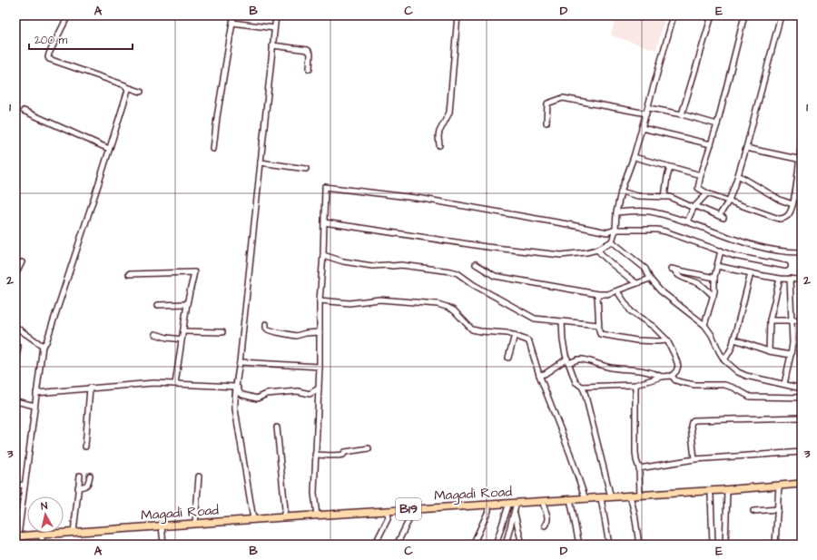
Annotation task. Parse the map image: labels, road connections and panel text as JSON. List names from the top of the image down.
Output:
{
  "streets": {
    "highway": ["Magadi Road", "B19"]
  },
  "scale_bar": "200 m",
  "north": "top",
  "grid": {
    "columns": [
      "A",
      "B",
      "C",
      "D",
      "E"
    ],
    "rows": ["1", "2", "3"]
  }
}
